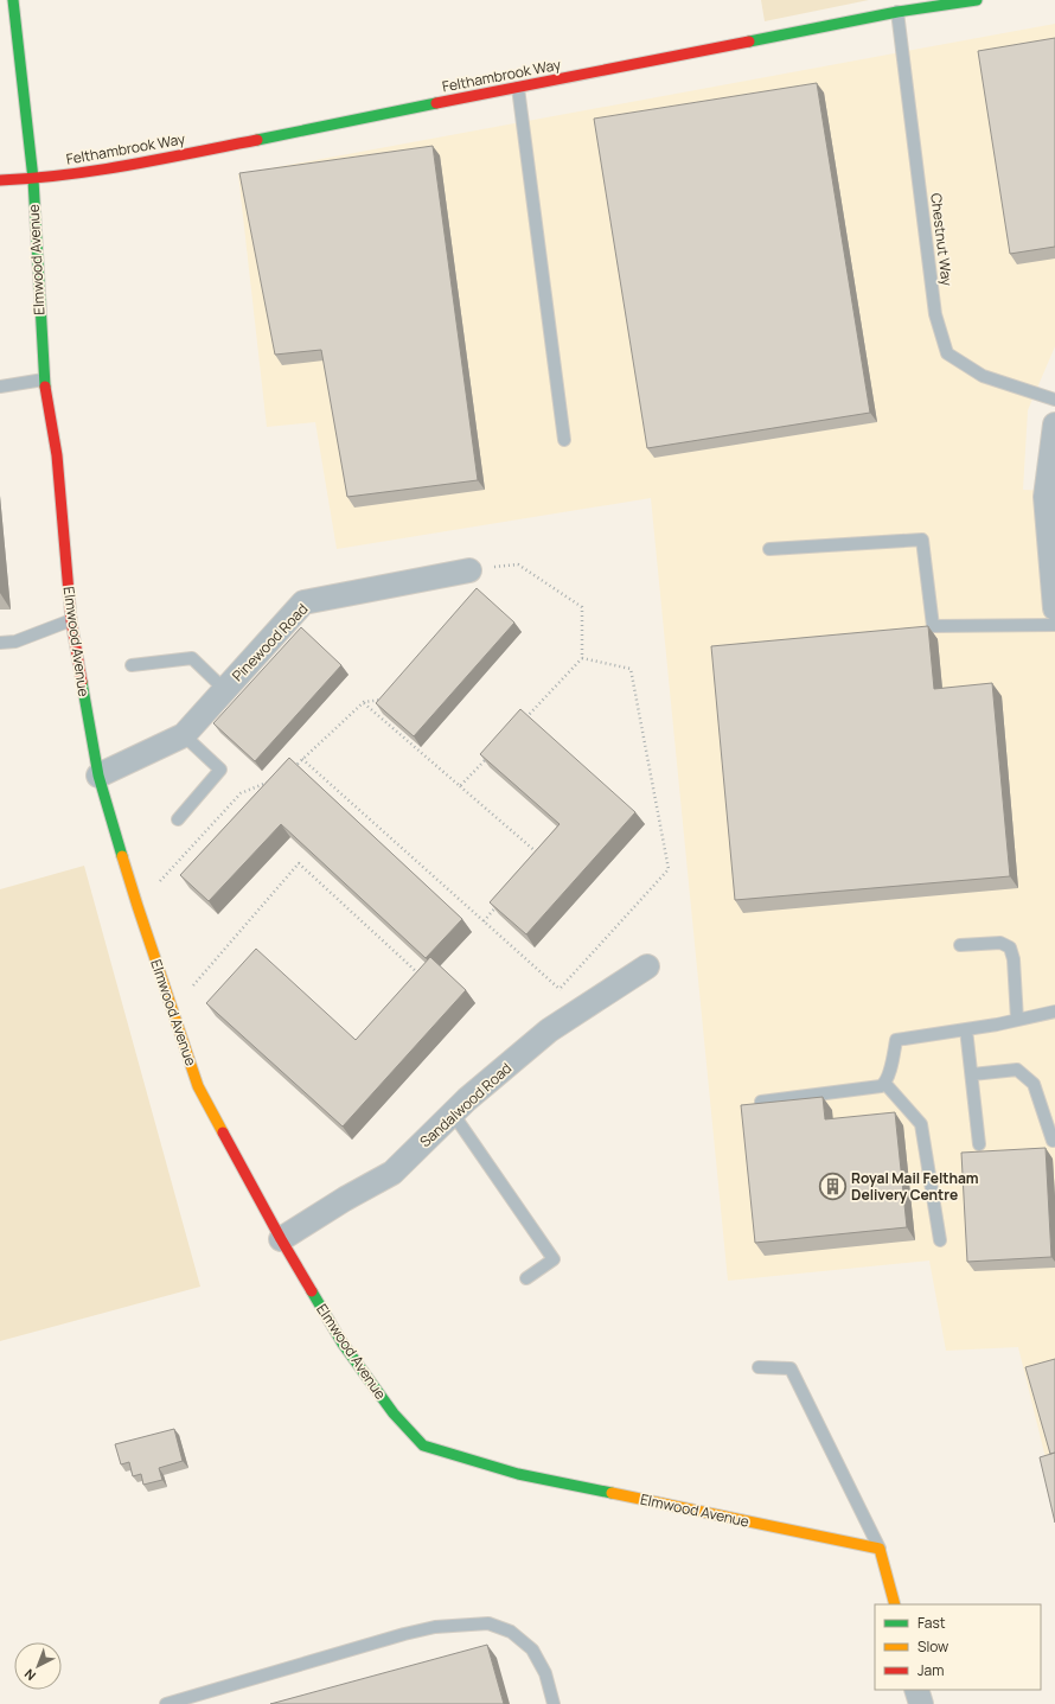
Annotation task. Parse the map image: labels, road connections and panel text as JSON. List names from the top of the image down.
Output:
{
  "streets": {
    "street": [
      "Felthambrook Way",
      "Elmwood Avenue",
      "Pinewood Road",
      "Sandalwood Road"
    ],
    "lane": ["Chestnut Way"]
  },
  "crossings": [
    ["Felthambrook Way", "Chestnut Way"],
    ["Felthambrook Way", "Elmwood Avenue"],
    ["Elmwood Avenue", "Pinewood Road"],
    ["Elmwood Avenue", "Sandalwood Road"]
  ],
  "places": {
    "building": ["Royal Mail Feltham Delivery Centre"]
  },
  "legend": ["Fast", "Slow", "Jam"],
  "north": "bottom left"
}
